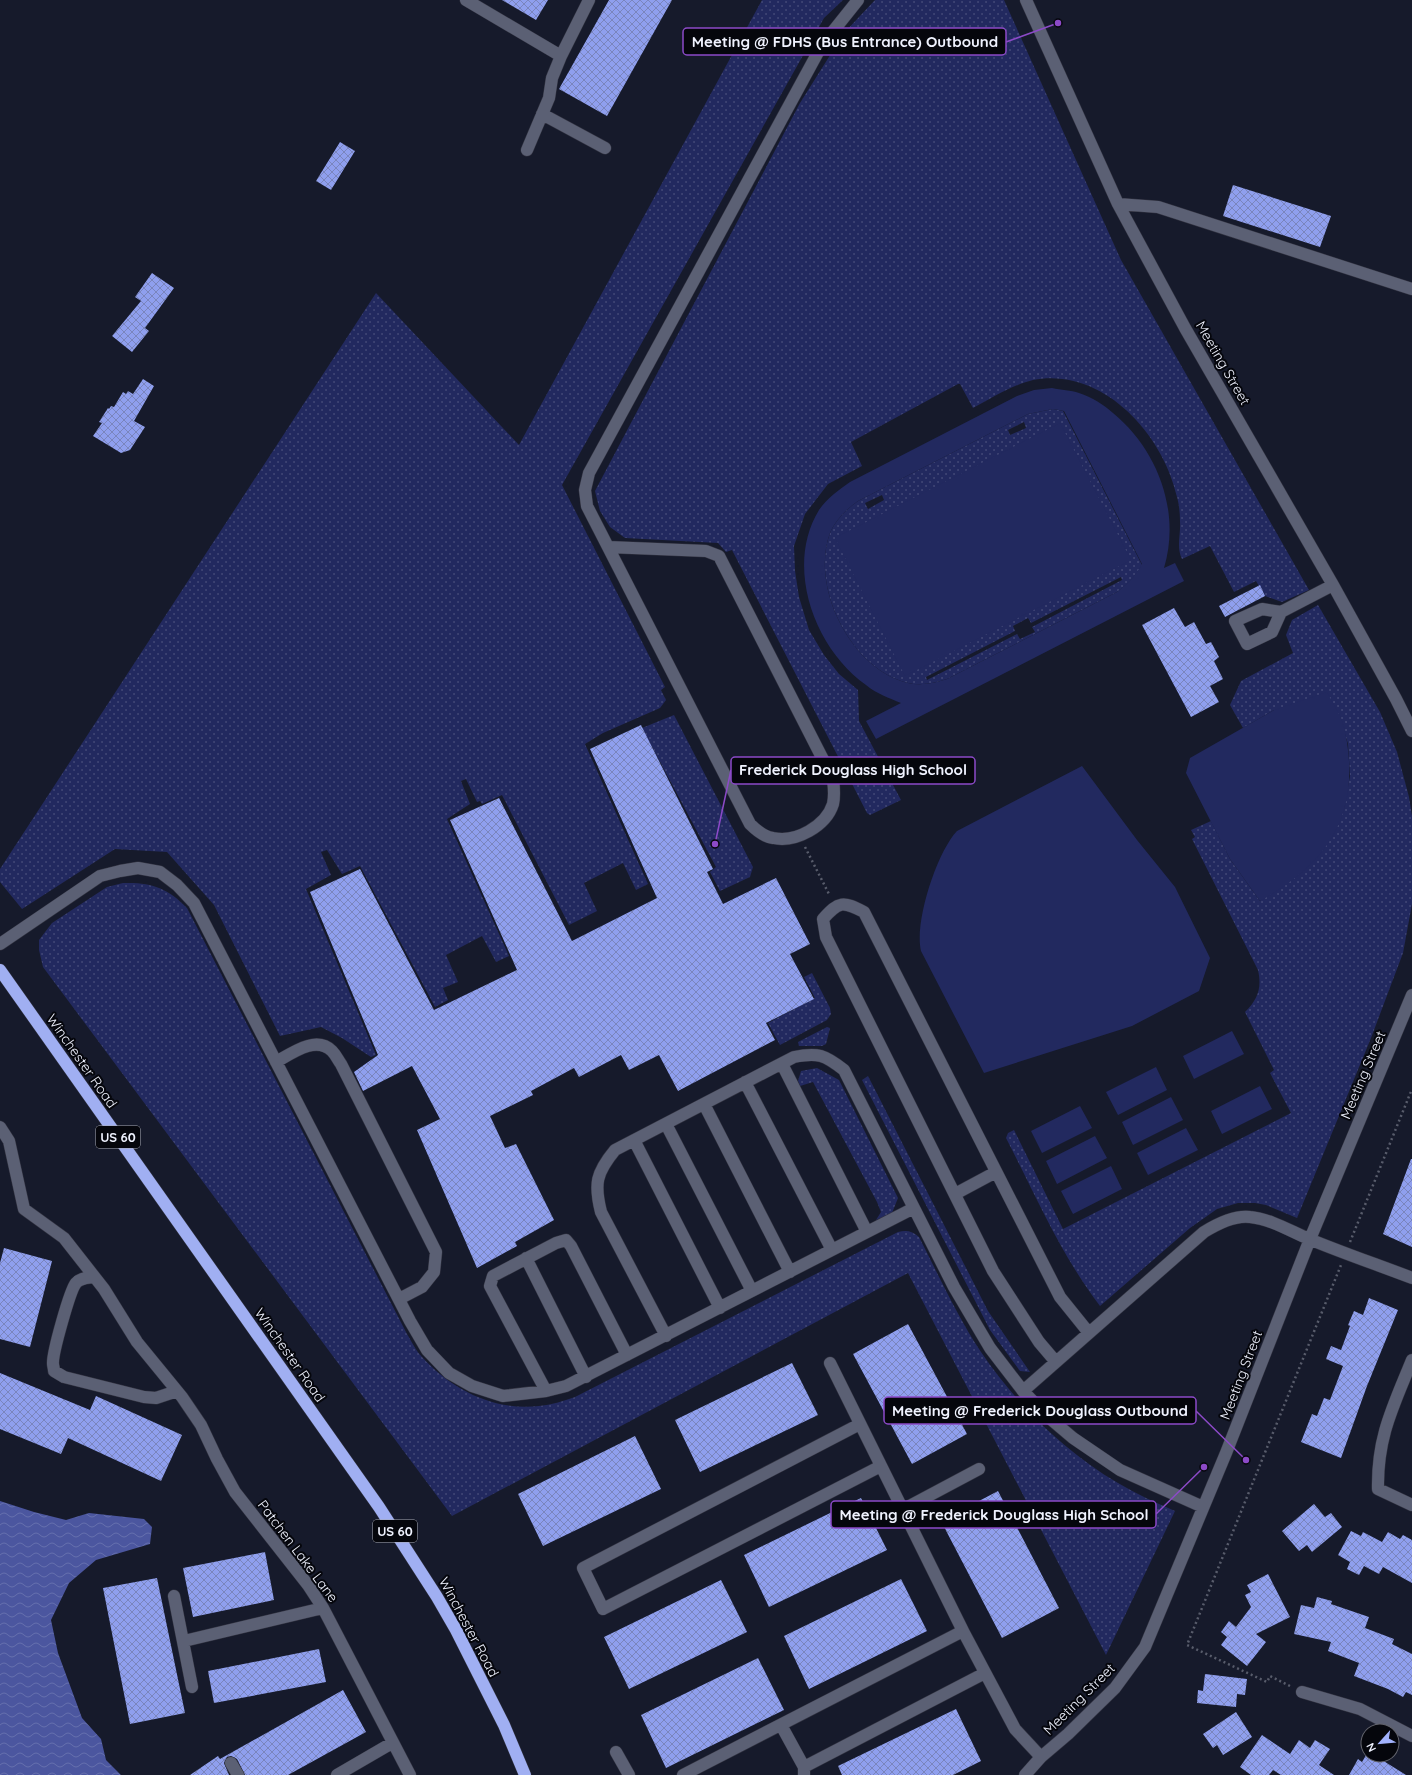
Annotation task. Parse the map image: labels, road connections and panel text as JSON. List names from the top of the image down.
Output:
{
  "streets": {
    "highway": ["Winchester Road", "US 60"],
    "street": ["Meeting Street", "Patchen Lake Lane"]
  },
  "places": [
    "Meeting @ FDHS (Bus Entrance) Outbound",
    "Frederick Douglass High School",
    "Meeting @ Frederick Douglass Outbound",
    "Meeting @ Frederick Douglass High School"
  ],
  "north": "bottom left"
}
